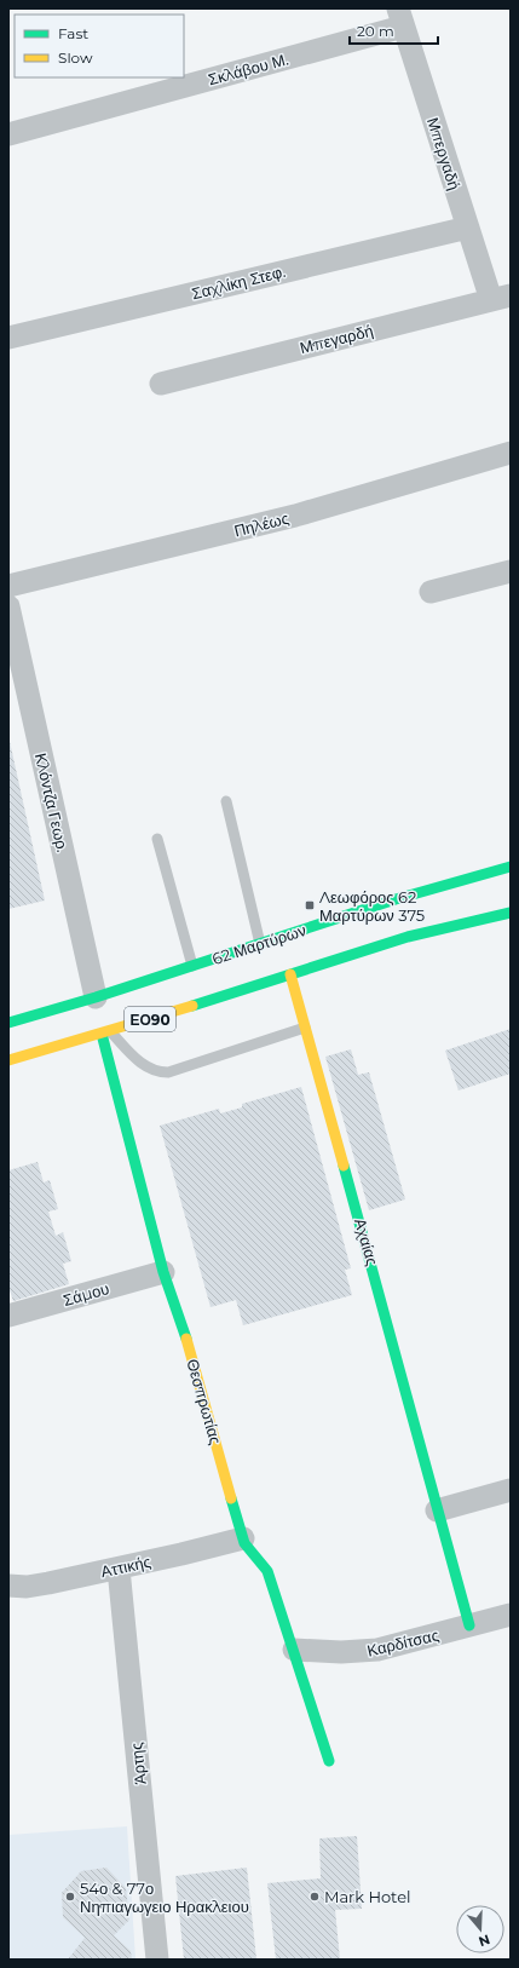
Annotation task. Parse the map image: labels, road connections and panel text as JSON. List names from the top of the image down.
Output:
{
  "streets": {
    "street": [
      "Σκλάβου Μ.",
      "Μπεργαδή",
      "Σαχλίκη Στεφ.",
      "Μπεγαρδή",
      "Πηλέως",
      "Κλόντζα Γεωρ.",
      "62 Μαρτύρων",
      "ΕΟ90",
      "Αχαίας",
      "Σάμου",
      "Θεσπρωτίας",
      "Αττικής",
      "Καρδίτσας",
      "Άρτης"
    ]
  },
  "crossings": [
    ["Σκλάβου Μ.", "Μπεργαδή"],
    ["Μπεργαδή", "Σαχλίκη Στεφ."],
    ["Μπεργαδή", "Μπεγαρδή"],
    ["Κλόντζα Γεωρ.", "62 Μαρτύρων"],
    ["ΕΟ90", "Αχαίας"],
    ["ΕΟ90", "Θεσπρωτίας"],
    ["Αχαίας", "Καρδίτσας"],
    ["Σάμου", "Θεσπρωτίας"],
    ["Θεσπρωτίας", "Αττικής"],
    ["Θεσπρωτίας", "Καρδίτσας"],
    ["Αττικής", "Άρτης"]
  ],
  "places": {
    "transit": ["Λεωφόρος 62 Μαρτύρων 375"],
    "other": ["54ο & 77ο Νηπιαγωγειο Ηρακλειου", "Mark Hotel"]
  },
  "legend": ["Fast", "Slow"],
  "scale_bar": "20 m",
  "north": "bottom"
}
